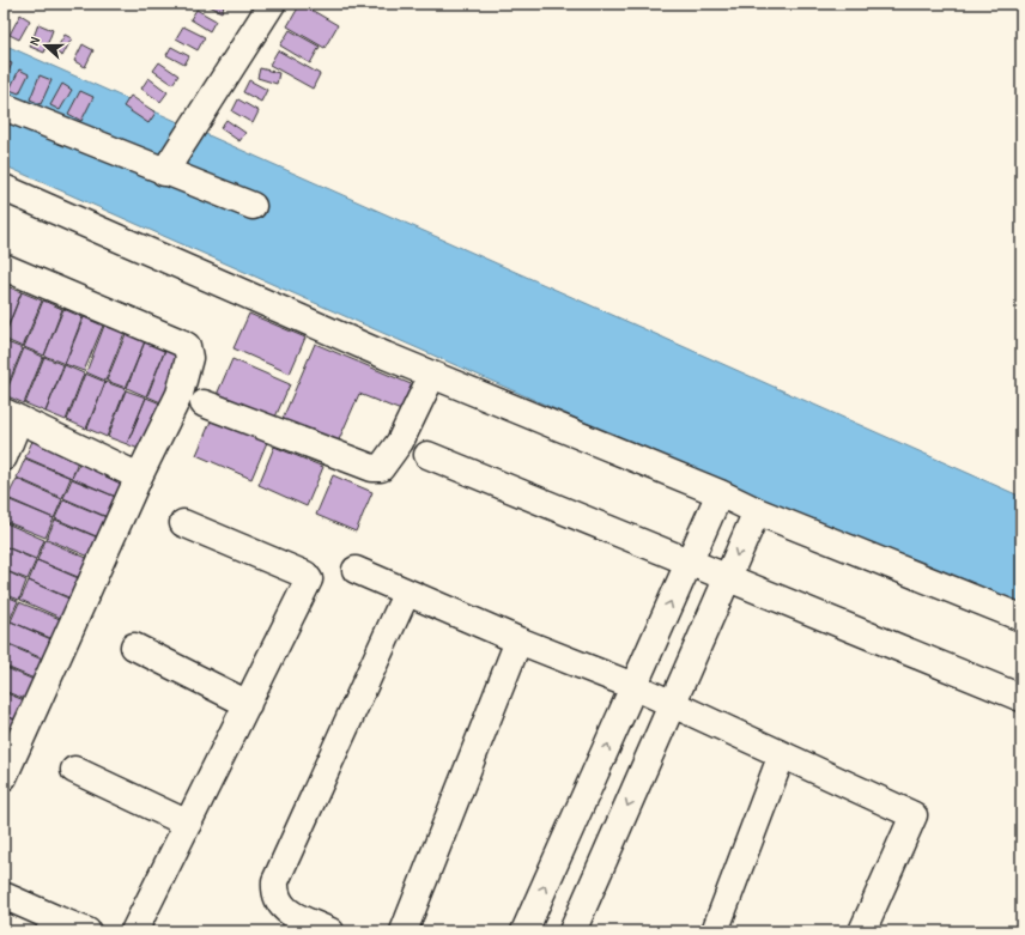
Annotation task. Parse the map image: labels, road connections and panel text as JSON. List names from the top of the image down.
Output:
{
  "north": "left"
}
